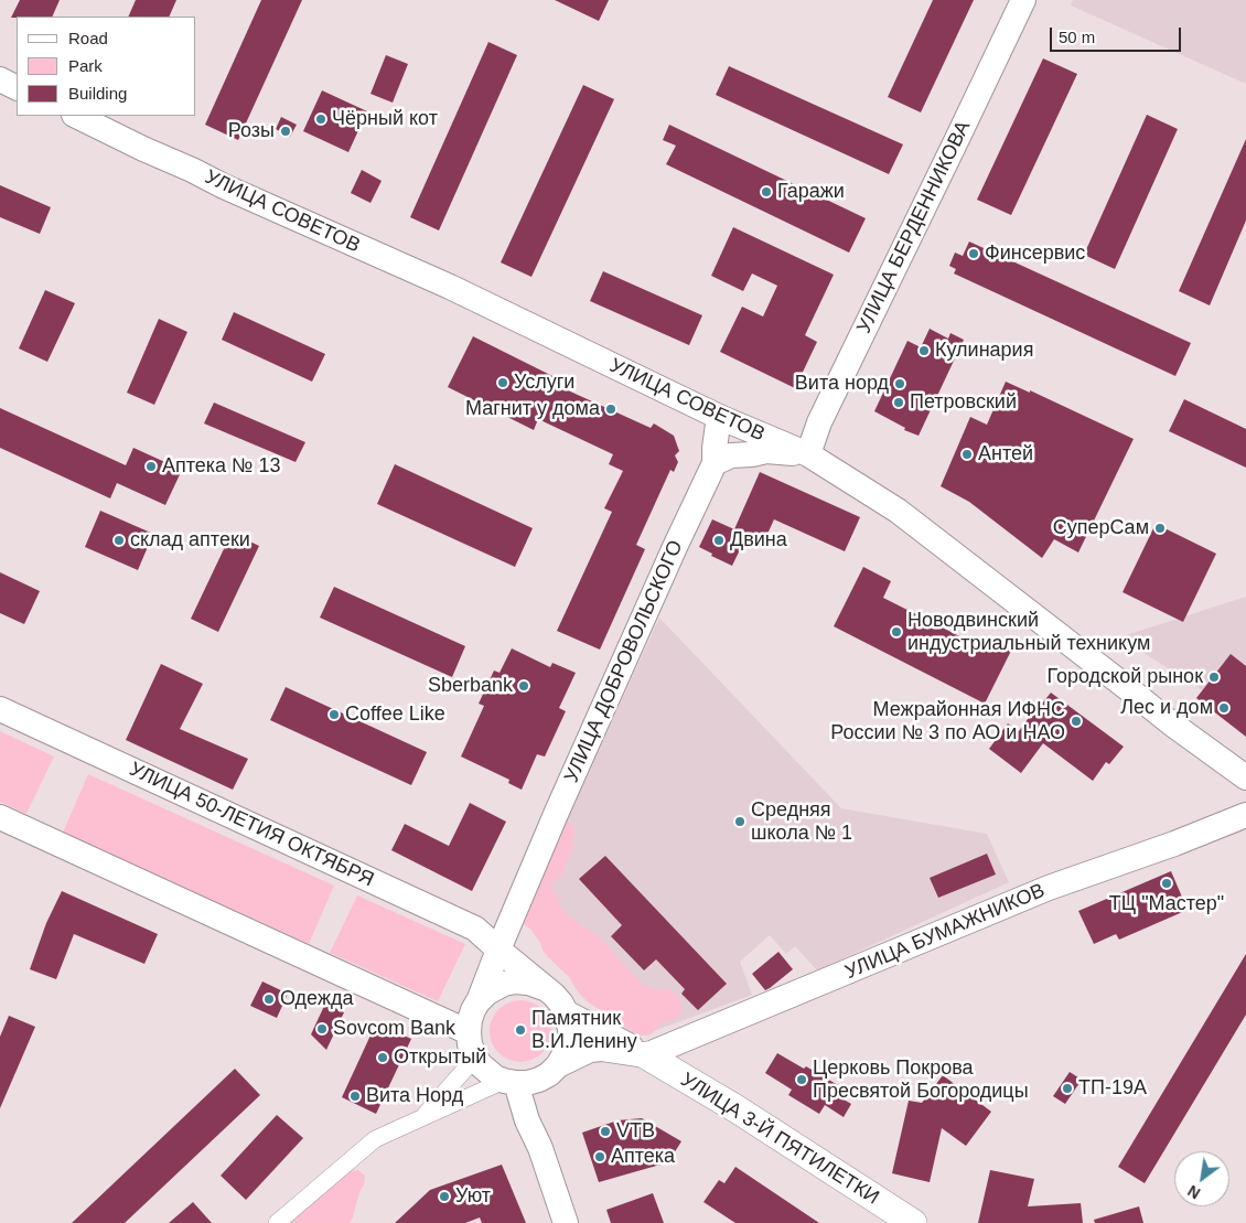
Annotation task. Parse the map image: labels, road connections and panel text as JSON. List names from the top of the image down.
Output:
{
  "streets": {
    "main road": ["УЛИЦА 3-Й ПЯТИЛЕТКИ"],
    "street": [
      "УЛИЦА СОВЕТОВ",
      "УЛИЦА БЕРДЕННИКОВА",
      "УЛИЦА ДОБРОВОЛЬСКОГО",
      "УЛИЦА 50-ЛЕТИЯ ОКТЯБРЯ",
      "УЛИЦА БУМАЖНИКОВ"
    ]
  },
  "crossings": [
    ["УЛИЦА СОВЕТОВ", "УЛИЦА БЕРДЕННИКОВА"],
    ["УЛИЦА ДОБРОВОЛЬСКОГО", "УЛИЦА 50-ЛЕТИЯ ОКТЯБРЯ"],
    ["УЛИЦА БУМАЖНИКОВ", "УЛИЦА 3-Й ПЯТИЛЕТКИ"]
  ],
  "places": [
    "Чёрный кот",
    "Розы",
    "Гаражи",
    "Финсервис",
    "Кулинария",
    "Услуги",
    "Вита норд",
    "Петровский",
    "Магнит у дома",
    "Антей",
    "Аптека № 13",
    "СуперСам",
    "склад аптеки",
    "Двина",
    "Новодвинский индустриальный техникум",
    "Городской рынок",
    "Sberbank",
    "Лес и дом",
    "Coffee Like",
    "Межрайонная ИФНС России № 3 по АО и НАО",
    "Средняя школа № 1",
    "ТЦ \"Мастер\"",
    "Одежда",
    "Sovcom Bank",
    "Памятник В.И.Ленину",
    "Открытый",
    "Церковь Покрова Пресвятой Богородицы",
    "ТП-19А",
    "Вита Норд",
    "VTB",
    "Аптека",
    "Уют"
  ],
  "legend": ["Road", "Park", "Building"],
  "scale_bar": "50 m",
  "north": "bottom left"
}
